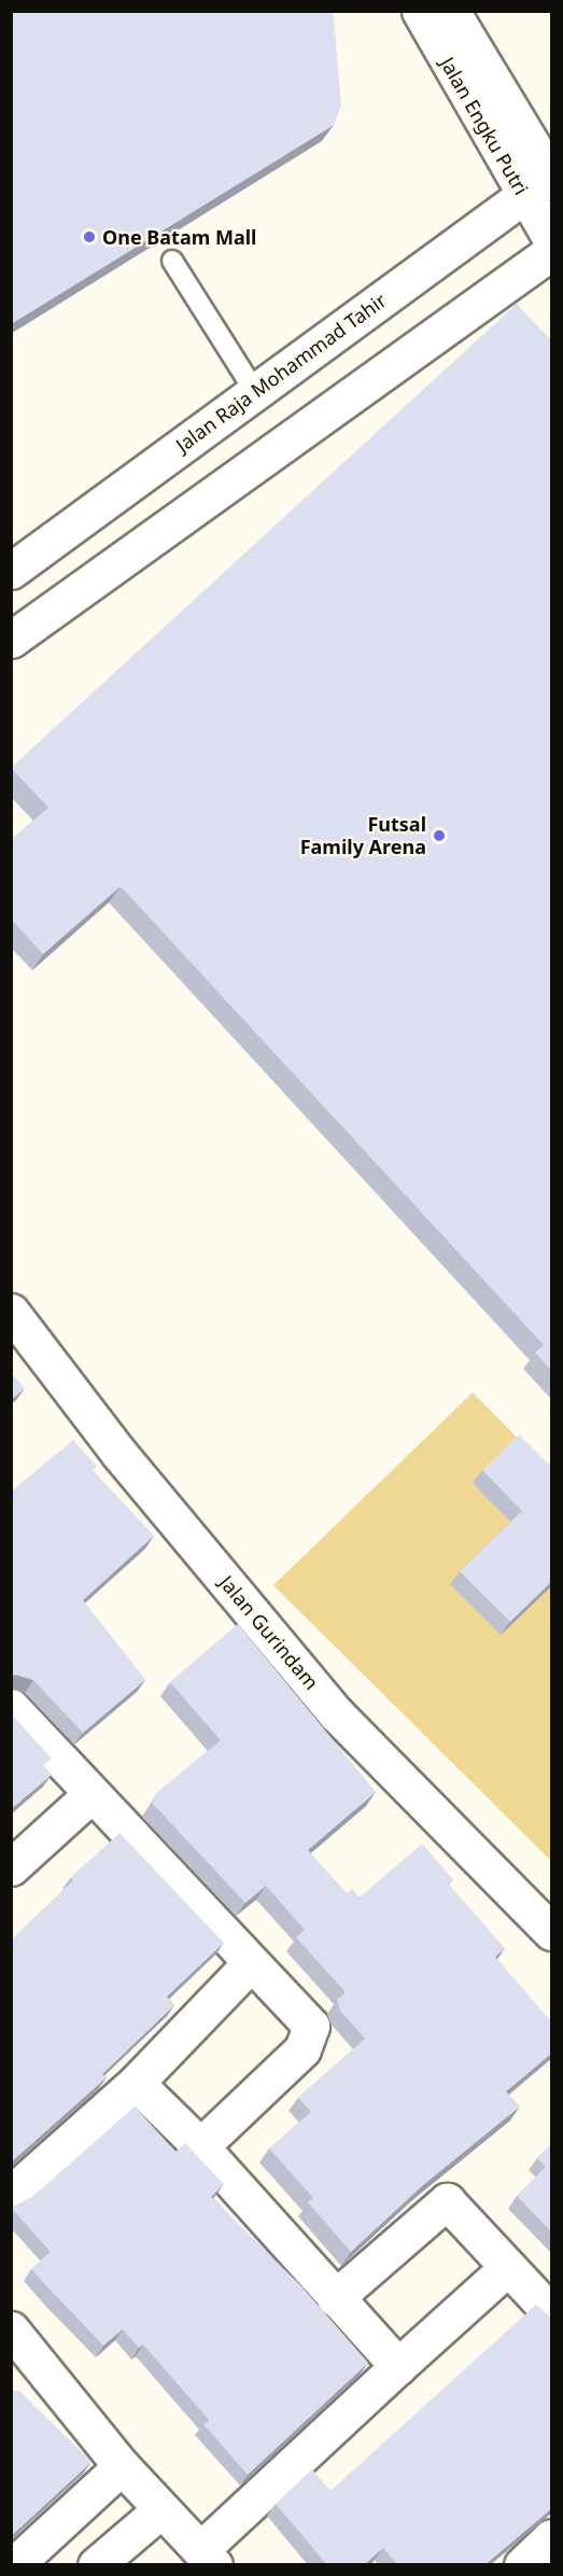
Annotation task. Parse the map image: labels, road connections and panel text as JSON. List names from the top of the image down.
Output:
{
  "streets": {
    "street": ["Jalan Engku Putri", "Jalan Raja Mohammad Tahir", "Jalan Gurindam"]
  },
  "crossings": [
    ["Jalan Engku Putri", "Jalan Raja Mohammad Tahir"]
  ],
  "places": ["One Batam Mall", "Futsal Family Arena"]
}
